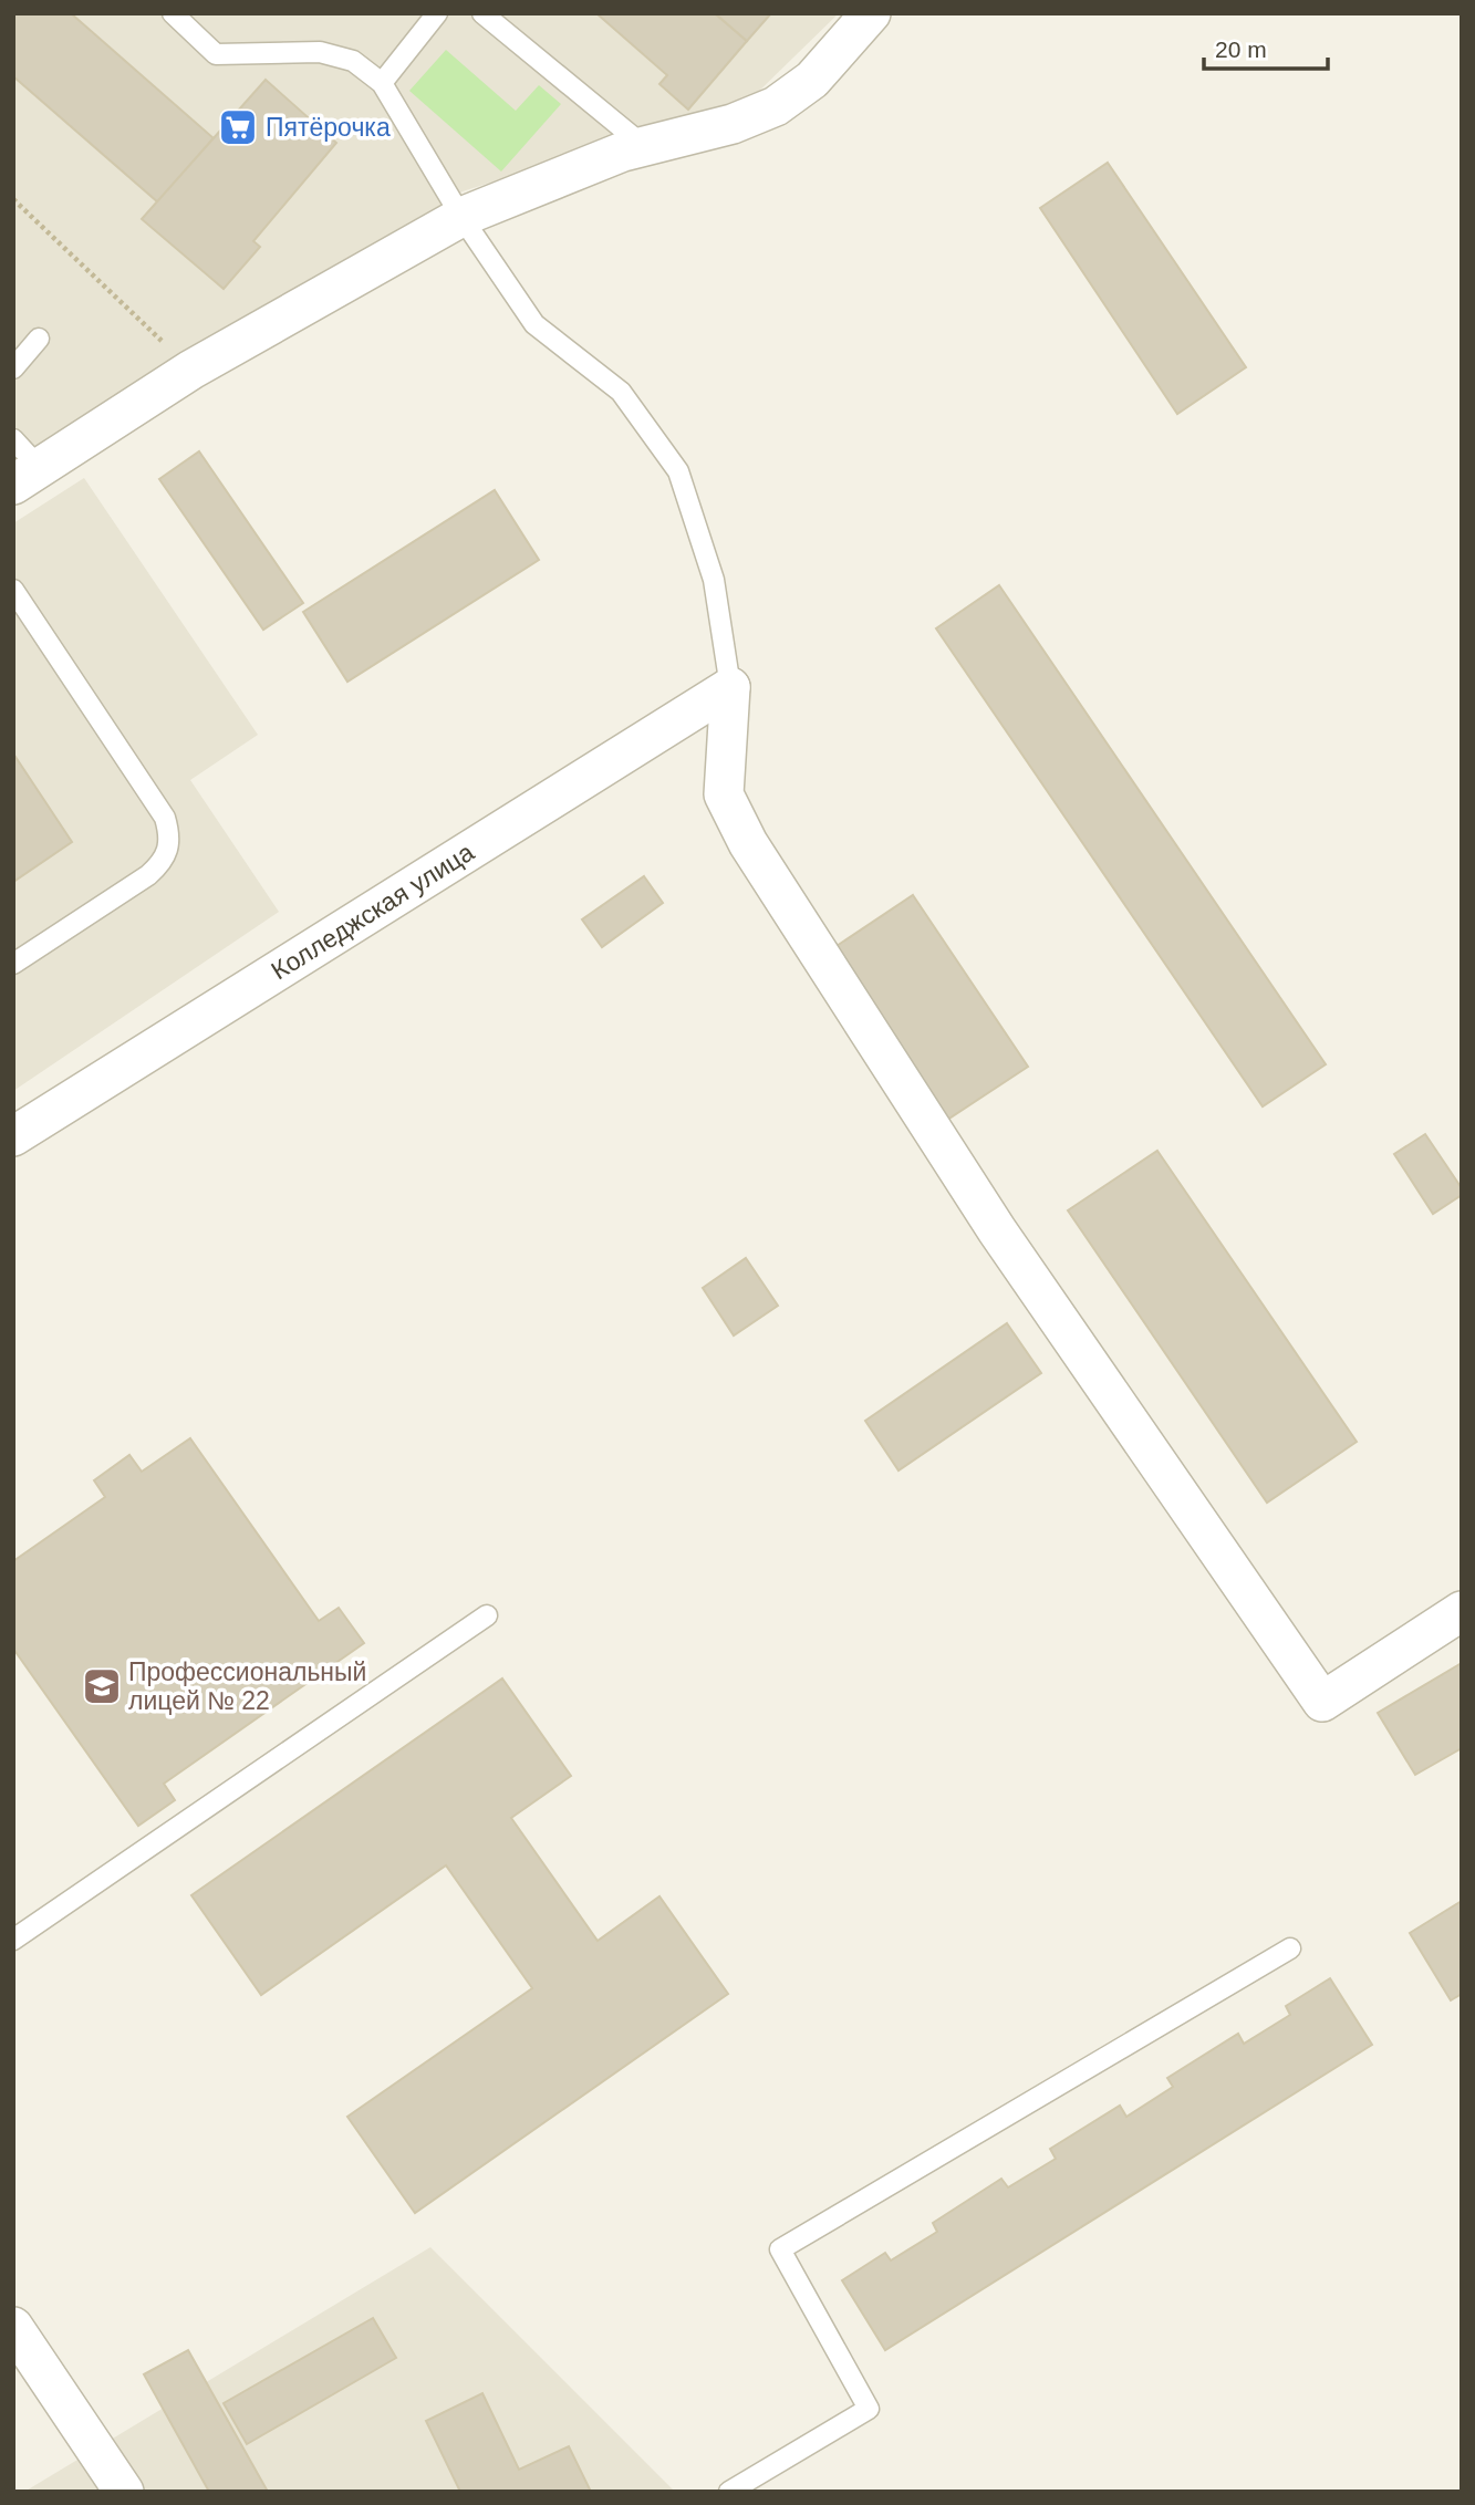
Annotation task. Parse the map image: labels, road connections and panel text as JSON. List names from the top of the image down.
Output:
{
  "streets": {
    "street": ["Колледжская улица"]
  },
  "places": {
    "supermarket": ["Пятёрочка"],
    "school or university": ["Профессиональный лицей № 22"]
  },
  "scale_bar": "20 m"
}
